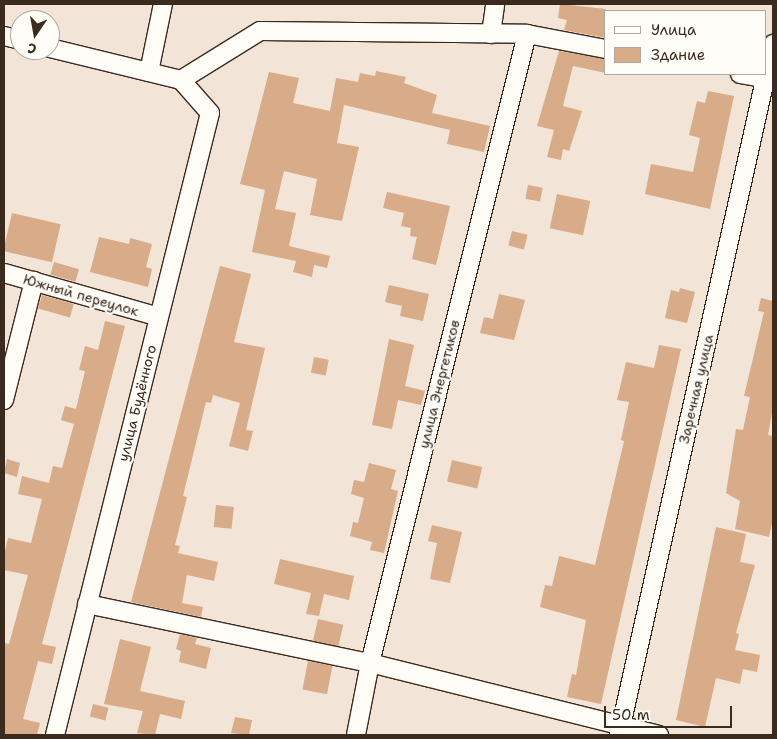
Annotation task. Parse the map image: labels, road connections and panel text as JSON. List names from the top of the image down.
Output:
{
  "streets": {
    "street": [
      "Южный переулок",
      "улица Энергетиков",
      "Заречная улица",
      "улица Будённого"
    ]
  },
  "crossings": [
    ["Южный переулок", "улица Будённого"]
  ],
  "legend": ["Улица", "Здание"],
  "scale_bar": "50 m",
  "north": "bottom"
}
